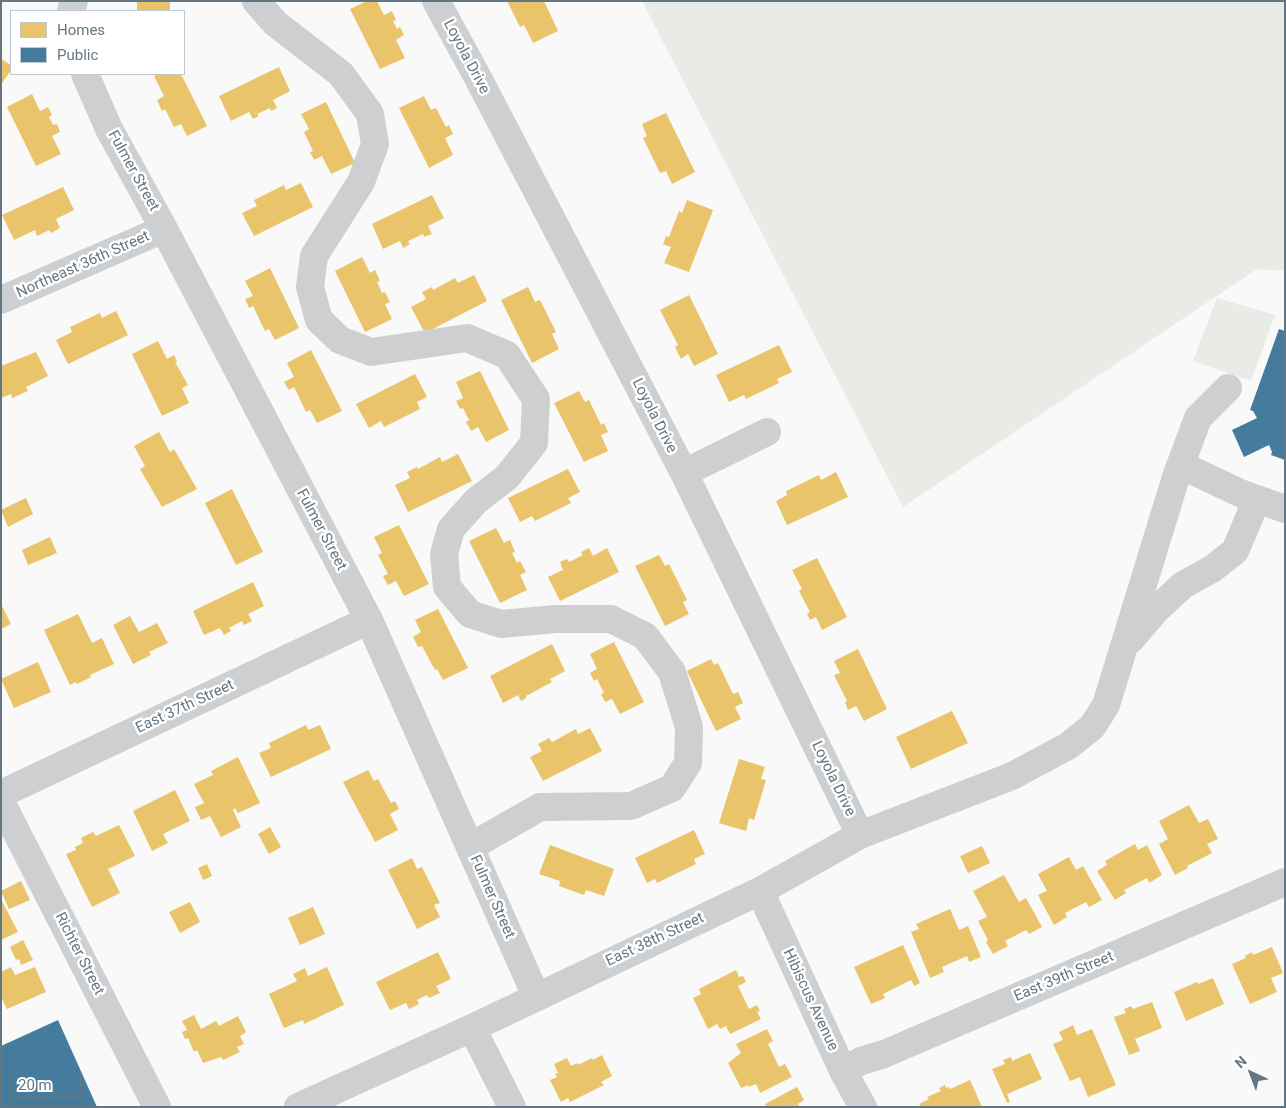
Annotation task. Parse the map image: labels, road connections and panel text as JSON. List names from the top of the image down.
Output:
{
  "streets": {
    "street": [
      "Loyola Drive",
      "Fulmer Street",
      "Northeast 36th Street",
      "East 37th Street",
      "East 38th Street",
      "Richter Street",
      "East 39th Street",
      "Hibiscus Avenue"
    ]
  },
  "crossings": [
    ["Loyola Drive", "East 38th Street"],
    ["Fulmer Street", "Northeast 36th Street"],
    ["Fulmer Street", "East 37th Street"],
    ["Fulmer Street", "East 38th Street"],
    ["East 38th Street", "Hibiscus Avenue"],
    ["East 39th Street", "Hibiscus Avenue"]
  ],
  "legend": ["Homes", "Public"],
  "scale_bar": "20 m",
  "north": "top left"
}
